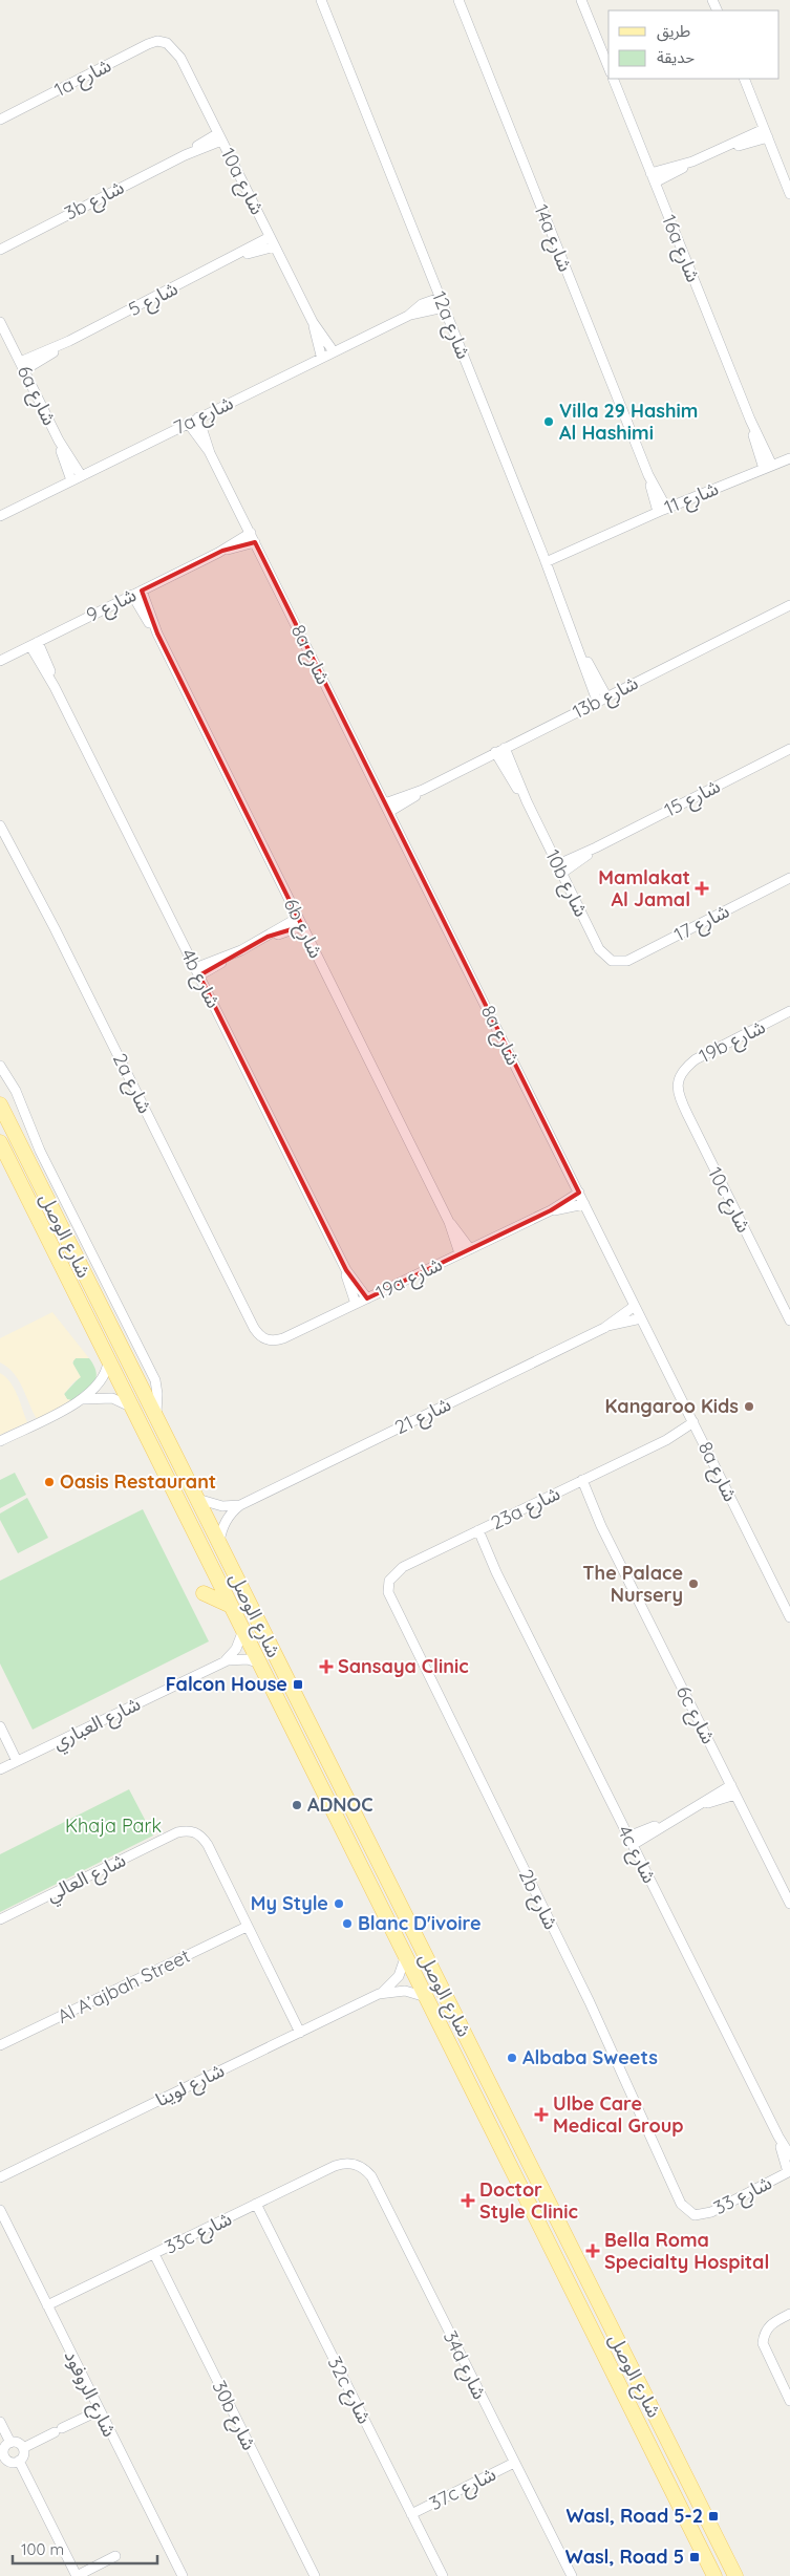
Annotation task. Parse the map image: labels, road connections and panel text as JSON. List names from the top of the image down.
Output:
{
  "streets": {
    "main road": ["شارع الوصل"],
    "street": [
      "1a شارع",
      "10a شارع",
      "3b شارع",
      "14a شارع",
      "16a شارع",
      "شارع 5",
      "12a شارع",
      "6a شارع",
      "7a شارع",
      "شارع 11",
      "شارع 9",
      "8a شارع",
      "13b شارع",
      "شارع 15",
      "10b شارع",
      "شارع 17",
      "6b شارع",
      "4b شارع",
      "19b شارع",
      "2a شارع",
      "10c شارع",
      "19a شارع",
      "شارع 21",
      "23a شارع",
      "6c شارع",
      "شارع العباري",
      "4c شارع",
      "شارع العالي",
      "2b شارع",
      "Al A’ajbah Street",
      "شارع لوينا",
      "شارع 33",
      "33c شارع",
      "34d شارع",
      "32c شارع",
      "شارع الروفود",
      "30b شارع",
      "37c شارع"
    ]
  },
  "crossings": [
    ["1a شارع", "10a شارع"],
    ["10a شارع", "3b شارع"],
    ["10a شارع", "شارع 5"],
    ["10a شارع", "7a شارع"],
    ["14a شارع", "شارع 11"],
    ["16a شارع", "شارع 11"],
    ["شارع 5", "6a شارع"],
    ["12a شارع", "7a شارع"],
    ["12a شارع", "شارع 11"],
    ["12a شارع", "13b شارع"],
    ["6a شارع", "7a شارع"],
    ["7a شارع", "8a شارع"],
    ["شارع 9", "8a شارع"],
    ["شارع 9", "6b شارع"],
    ["شارع 9", "4b شارع"],
    ["8a شارع", "13b شارع"],
    ["8a شارع", "19a شارع"],
    ["8a شارع", "شارع 21"],
    ["8a شارع", "23a شارع"],
    ["13b شارع", "10b شارع"],
    ["شارع 15", "10b شارع"],
    ["10b شارع", "شارع 17"],
    ["6b شارع", "19a شارع"],
    ["4b شارع", "19a شارع"],
    ["19b شارع", "10c شارع"],
    ["2a شارع", "19a شارع"],
    ["شارع الوصل", "شارع 21"],
    ["شارع الوصل", "شارع العباري"],
    ["شارع الوصل", "شارع لوينا"],
    ["23a شارع", "6c شارع"],
    ["23a شارع", "4c شارع"],
    ["23a شارع", "2b شارع"],
    ["4c شارع", "شارع 33"],
    ["شارع العالي", "Al A’ajbah Street"],
    ["شارع العالي", "شارع لوينا"],
    ["2b شارع", "شارع 33"],
    ["33c شارع", "34d شارع"],
    ["33c شارع", "32c شارع"],
    ["33c شارع", "شارع الروفود"],
    ["33c شارع", "30b شارع"],
    ["34d شارع", "37c شارع"],
    ["32c شارع", "37c شارع"]
  ],
  "parks": ["Khaja Park"],
  "places": {
    "other": [
      "Villa 29 Hashim Al Hashimi",
      "Kangaroo Kids",
      "Oasis Restaurant",
      "The Palace Nursery",
      "ADNOC",
      "My Style",
      "Blanc D'ivoire",
      "Albaba Sweets"
    ],
    "health": [
      "Mamlakat Al Jamal",
      "Sansaya Clinic",
      "Ulbe Care Medical Group",
      "Doctor Style Clinic",
      "Bella Roma Specialty Hospital"
    ],
    "transit": ["Falcon House", "Wasl, Road 5-2", "Wasl, Road 5"]
  },
  "legend": ["طريق", "حديقة"],
  "scale_bar": "100 m"
}
